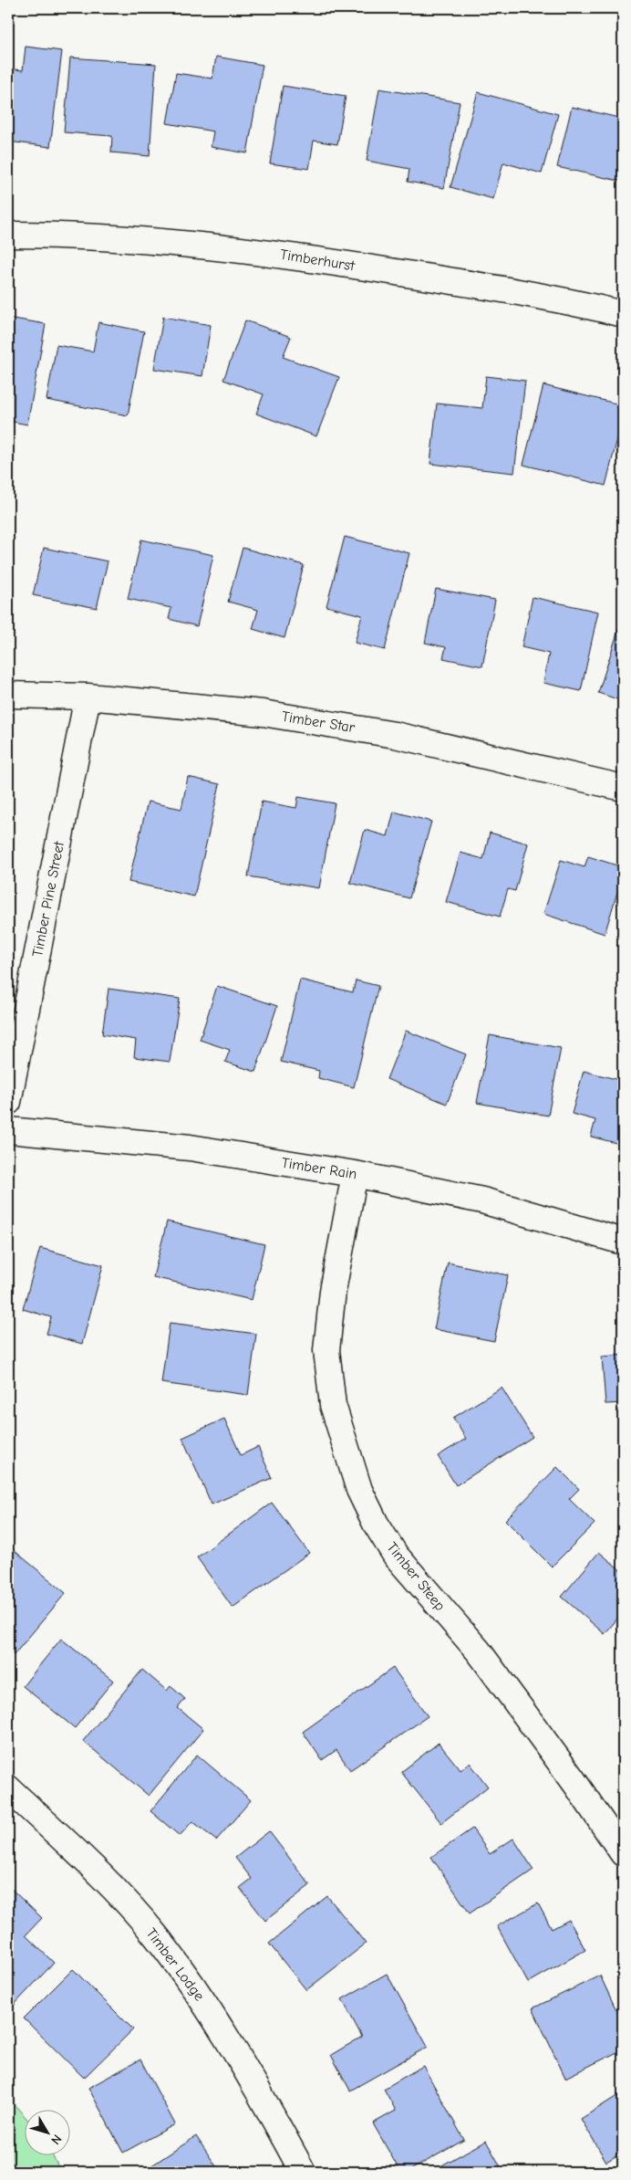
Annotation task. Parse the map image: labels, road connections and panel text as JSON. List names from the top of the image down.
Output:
{
  "streets": {
    "street": [
      "Timberhurst",
      "Timber Star",
      "Timber Pine Street",
      "Timber Rain",
      "Timber Steep",
      "Timber Lodge"
    ]
  },
  "crossings": [
    ["Timber Star", "Timber Pine Street"],
    ["Timber Rain", "Timber Steep"]
  ],
  "north": "bottom right"
}
